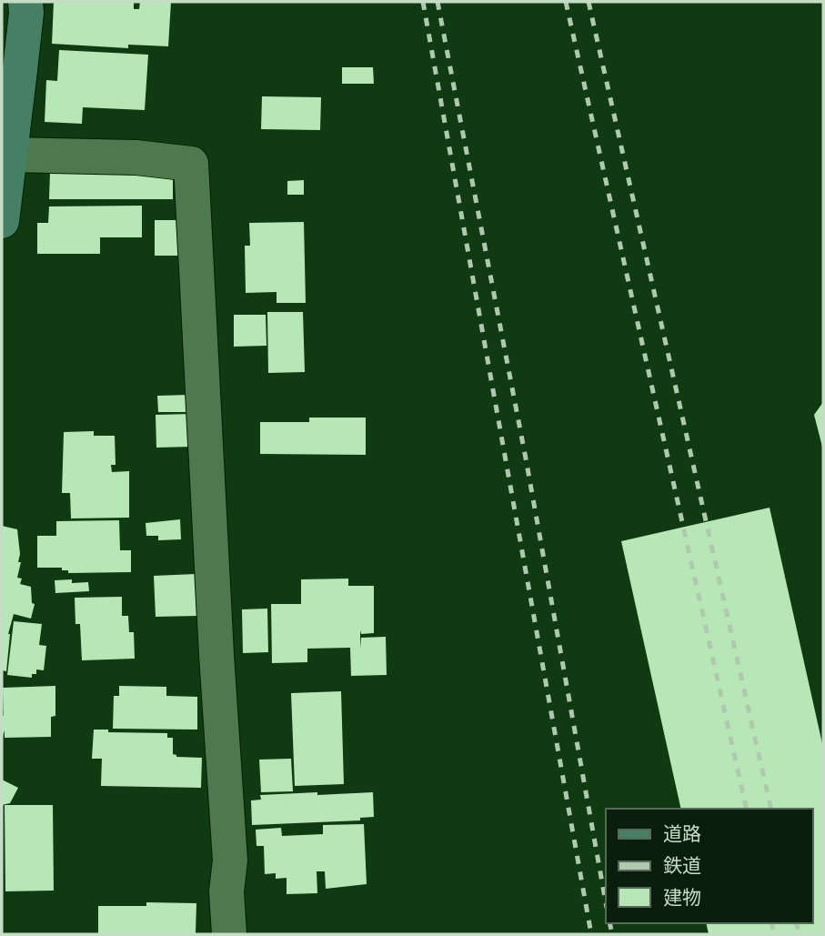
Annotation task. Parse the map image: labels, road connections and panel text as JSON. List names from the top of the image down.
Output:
{
  "legend": ["道路", "鉄道", "建物"]
}
